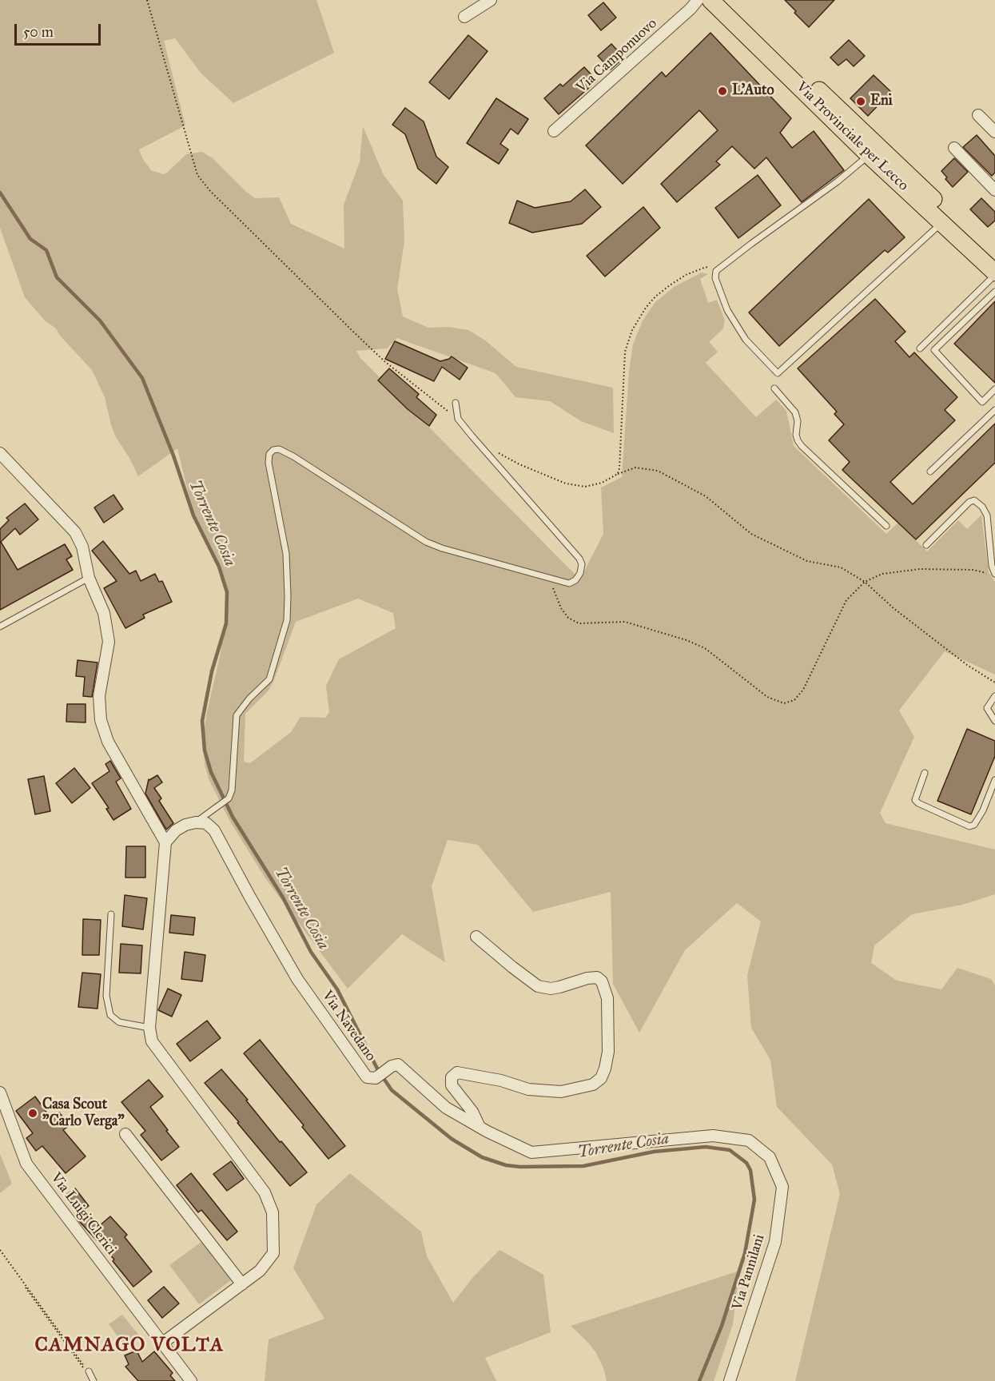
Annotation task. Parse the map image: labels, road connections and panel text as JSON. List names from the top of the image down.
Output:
{
  "streets": {
    "main road": ["Via Provinciale per Lecco"],
    "street": [
      "Via Camponuovo",
      "Via Navedano",
      "Via Luigi Clerici",
      "Via Pannilani"
    ]
  },
  "crossings": [
    ["Via Navedano", "Via Pannilani"]
  ],
  "districts": ["CAMNAGO VOLTA"],
  "water": ["Torrente Cosia"],
  "places": ["L'Auto", "Eni", "Casa Scout \"Carlo Verga\""],
  "scale_bar": "50 m"
}
